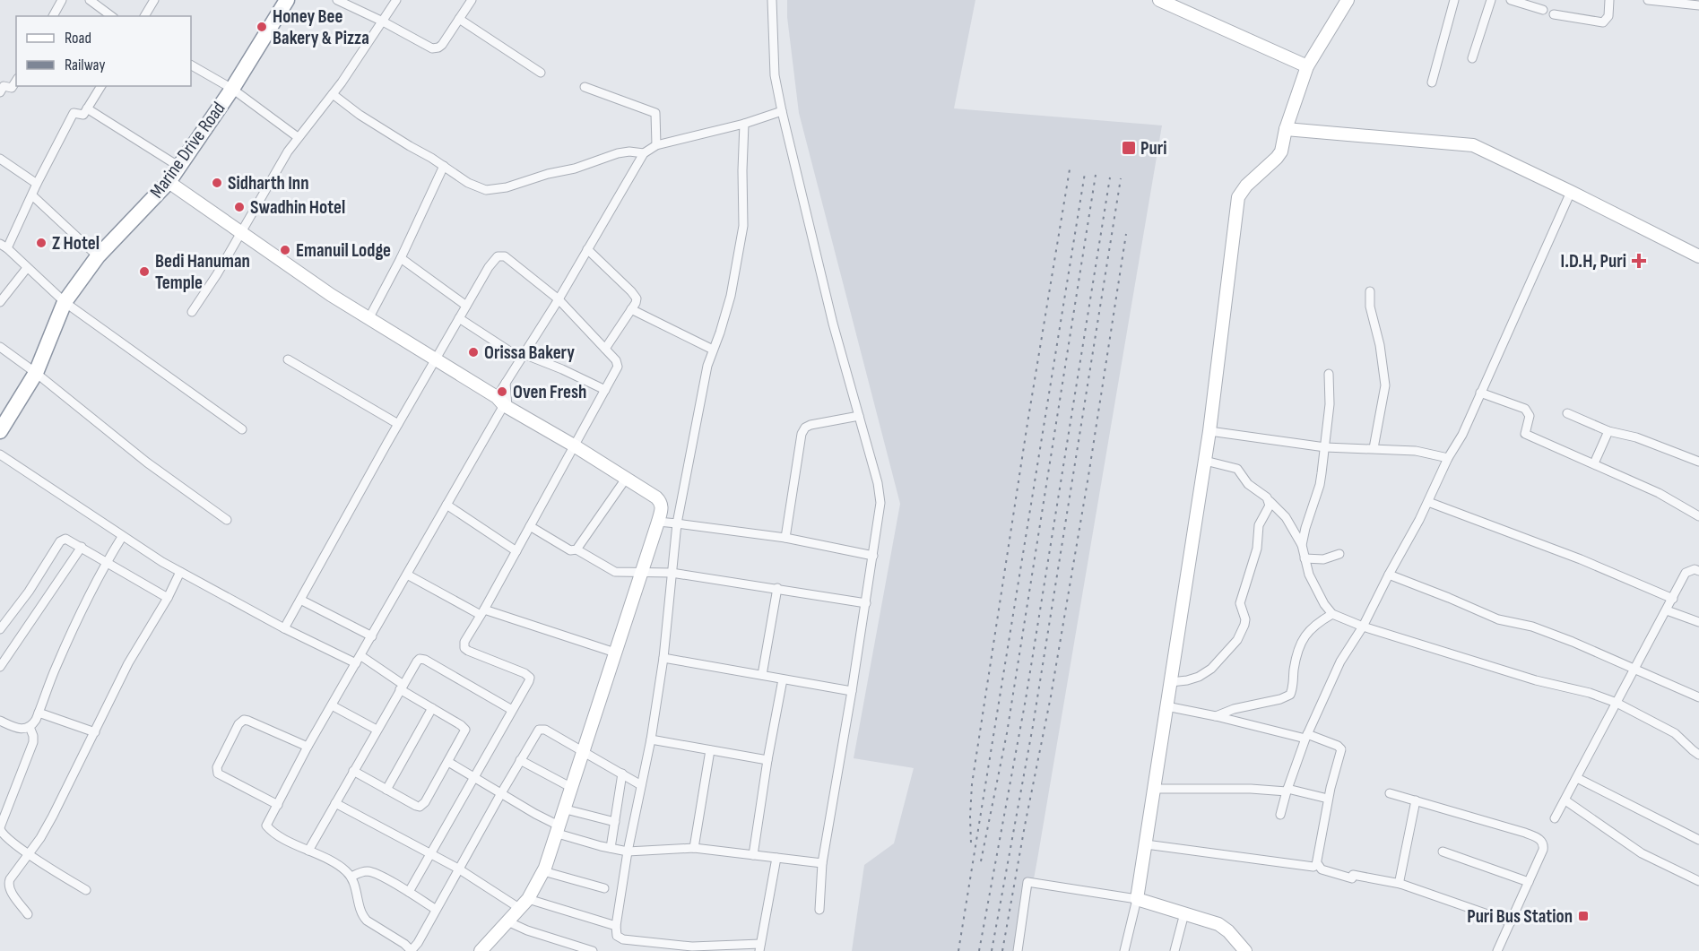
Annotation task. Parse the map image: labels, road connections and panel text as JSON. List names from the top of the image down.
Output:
{
  "streets": {
    "highway": ["Marine Drive Road"]
  },
  "places": {
    "other": [
      "Honey Bee Bakery & Pizza",
      "Sidharth Inn",
      "Swadhin Hotel",
      "Z Hotel",
      "Emanuil Lodge",
      "Bedi Hanuman Temple",
      "Orissa Bakery",
      "Oven Fresh"
    ],
    "transit": ["Puri", "Puri Bus Station"],
    "health": ["I.D.H, Puri"]
  },
  "legend": ["Road", "Railway"]
}
